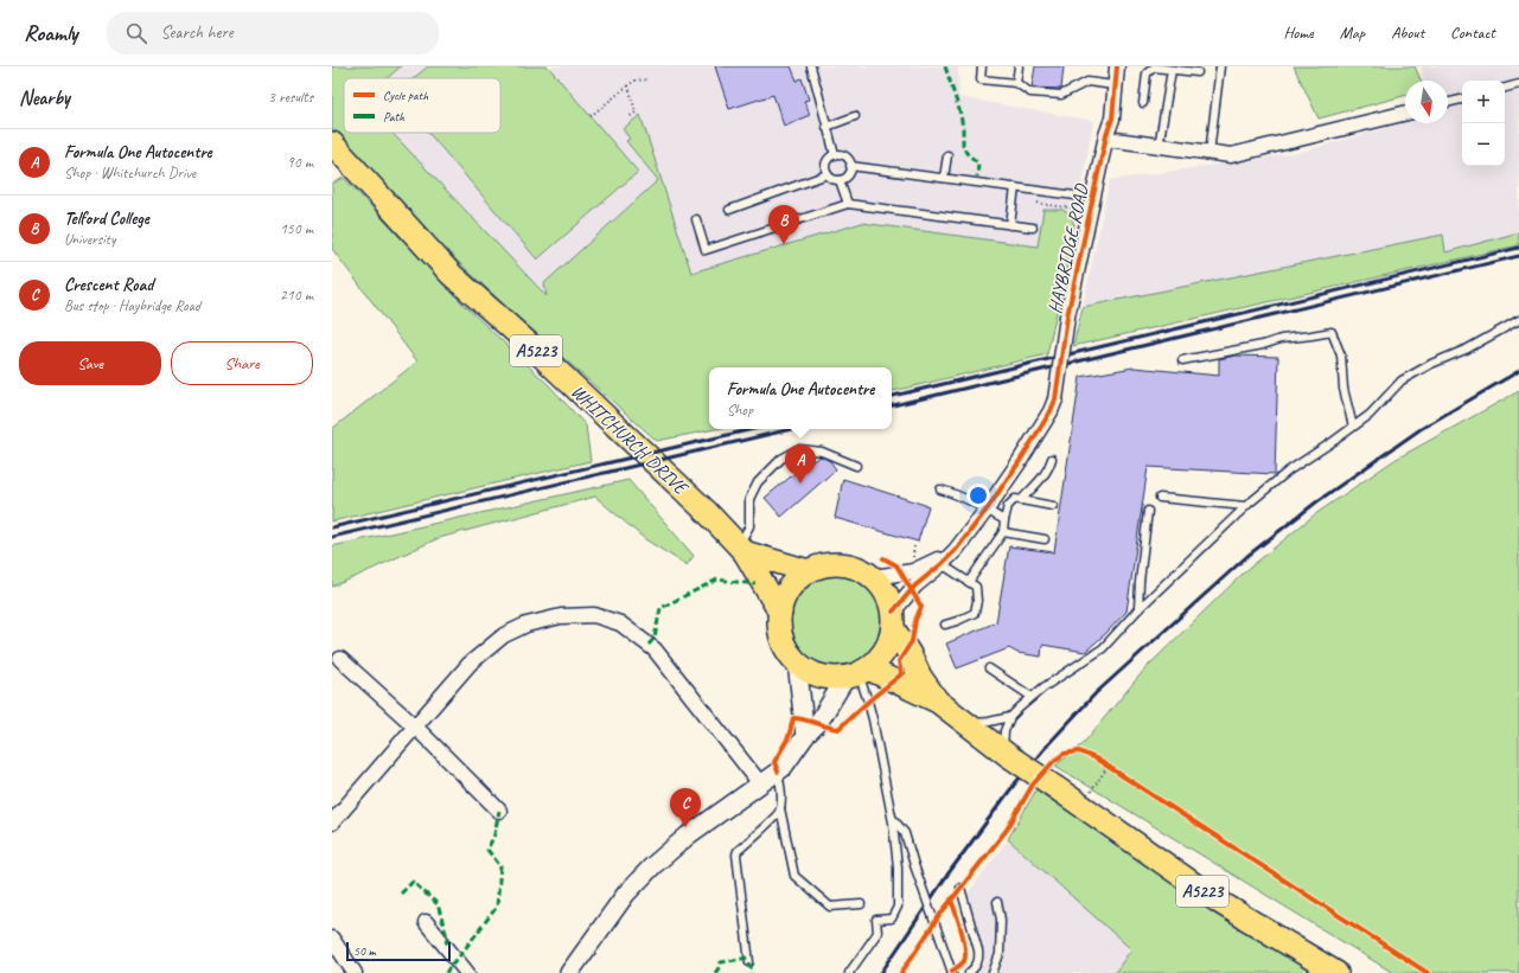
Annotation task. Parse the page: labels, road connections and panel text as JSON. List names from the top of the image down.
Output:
{
  "streets": {
    "main road": ["A5223", "WHITCHURCH DRIVE"],
    "street": ["HAYBRIDGE ROAD"]
  },
  "crossings": [
    ["HAYBRIDGE ROAD", "A5223"],
    ["HAYBRIDGE ROAD", "WHITCHURCH DRIVE"],
    ["A5223", "WHITCHURCH DRIVE"]
  ],
  "legend": ["Cycle path", "Path"],
  "scale_bar": "50 m",
  "north": "bottom",
  "page": {
    "header": "Roamly",
    "search": "Search here",
    "nav": [
      "Home",
      "Map",
      "About",
      "Contact"
    ],
    "heading": ["Nearby", "3 results"],
    "map_buttons": ["+", "−"],
    "list": [
      {
        "mark": "A",
        "name": "Formula One Autocentre",
        "note": "Shop · Whitchurch Drive",
        "value": "90 m"
      },
      {
        "mark": "B",
        "name": "Telford College",
        "note": "University",
        "value": "150 m"
      },
      {
        "mark": "C",
        "name": "Crescent Road",
        "note": "Bus stop · Haybridge Road",
        "value": "210 m"
      }
    ],
    "pins": ["B", "A", "C"],
    "buttons": ["Save", "Share"],
    "popup": ["Formula One Autocentre", "Shop"],
    "scale": "50 m"
  }
}
